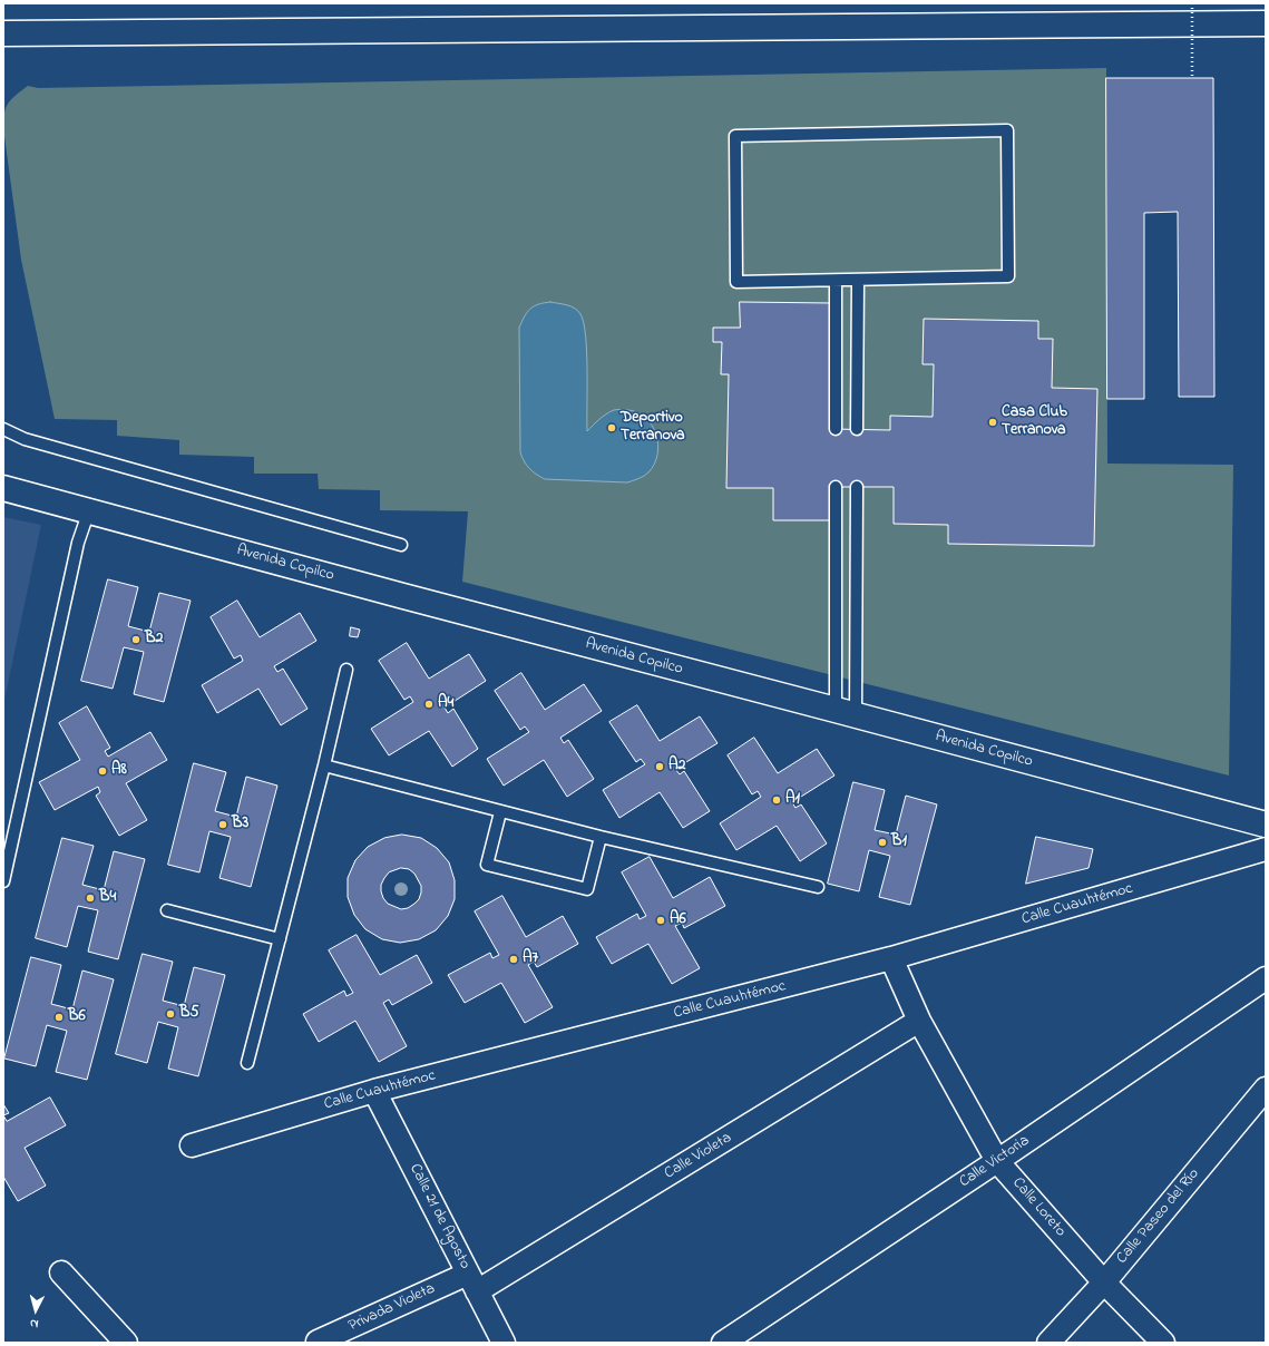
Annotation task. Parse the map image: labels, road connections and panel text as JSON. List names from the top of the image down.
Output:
{
  "streets": {
    "main road": ["Avenida Copilco"],
    "street": [
      "Calle Cuauhtémoc",
      "Calle Violeta",
      "Calle Victoria",
      "Calle Loreto",
      "Calle 21 de Agosto",
      "Calle Paseo del Río",
      "Privada Violeta"
    ]
  },
  "crossings": [
    ["Calle Cuauhtémoc", "Calle Loreto"],
    ["Calle Cuauhtémoc", "Calle 21 de Agosto"],
    ["Calle Violeta", "Calle Loreto"],
    ["Calle Violeta", "Calle 21 de Agosto"],
    ["Calle Violeta", "Privada Violeta"],
    ["Calle Victoria", "Calle Loreto"],
    ["Calle Loreto", "Calle Paseo del Río"],
    ["Calle 21 de Agosto", "Privada Violeta"]
  ],
  "places": [
    "Casa Club Terranova",
    "Deportivo Terranova",
    "B2",
    "A4",
    "A2",
    "A8",
    "A1",
    "B3",
    "B1",
    "B4",
    "A6",
    "A7",
    "B5",
    "B6"
  ],
  "north": "bottom"
}
